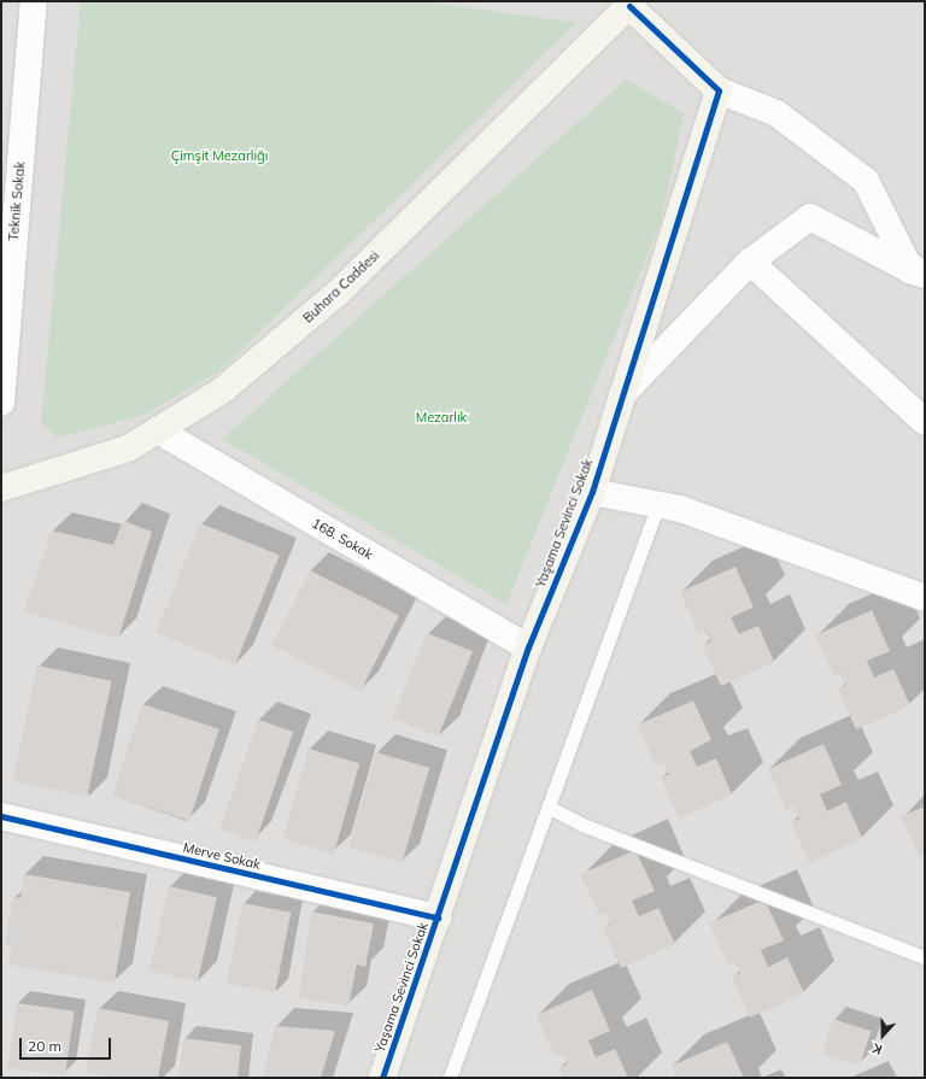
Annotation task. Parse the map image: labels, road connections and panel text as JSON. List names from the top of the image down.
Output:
{
  "streets": {
    "street": [
      "Teknik Sokak",
      "Buhara Caddesi",
      "Yaşama Sevinci Sokak",
      "168. Sokak",
      "Merve Sokak"
    ]
  },
  "crossings": [
    ["Buhara Caddesi", "168. Sokak"],
    ["Yaşama Sevinci Sokak", "168. Sokak"],
    ["Yaşama Sevinci Sokak", "Merve Sokak"]
  ],
  "parks": ["Çimşit Mezarlığı", "Mezarlık"],
  "scale_bar": "20 m",
  "north": "bottom"
}
